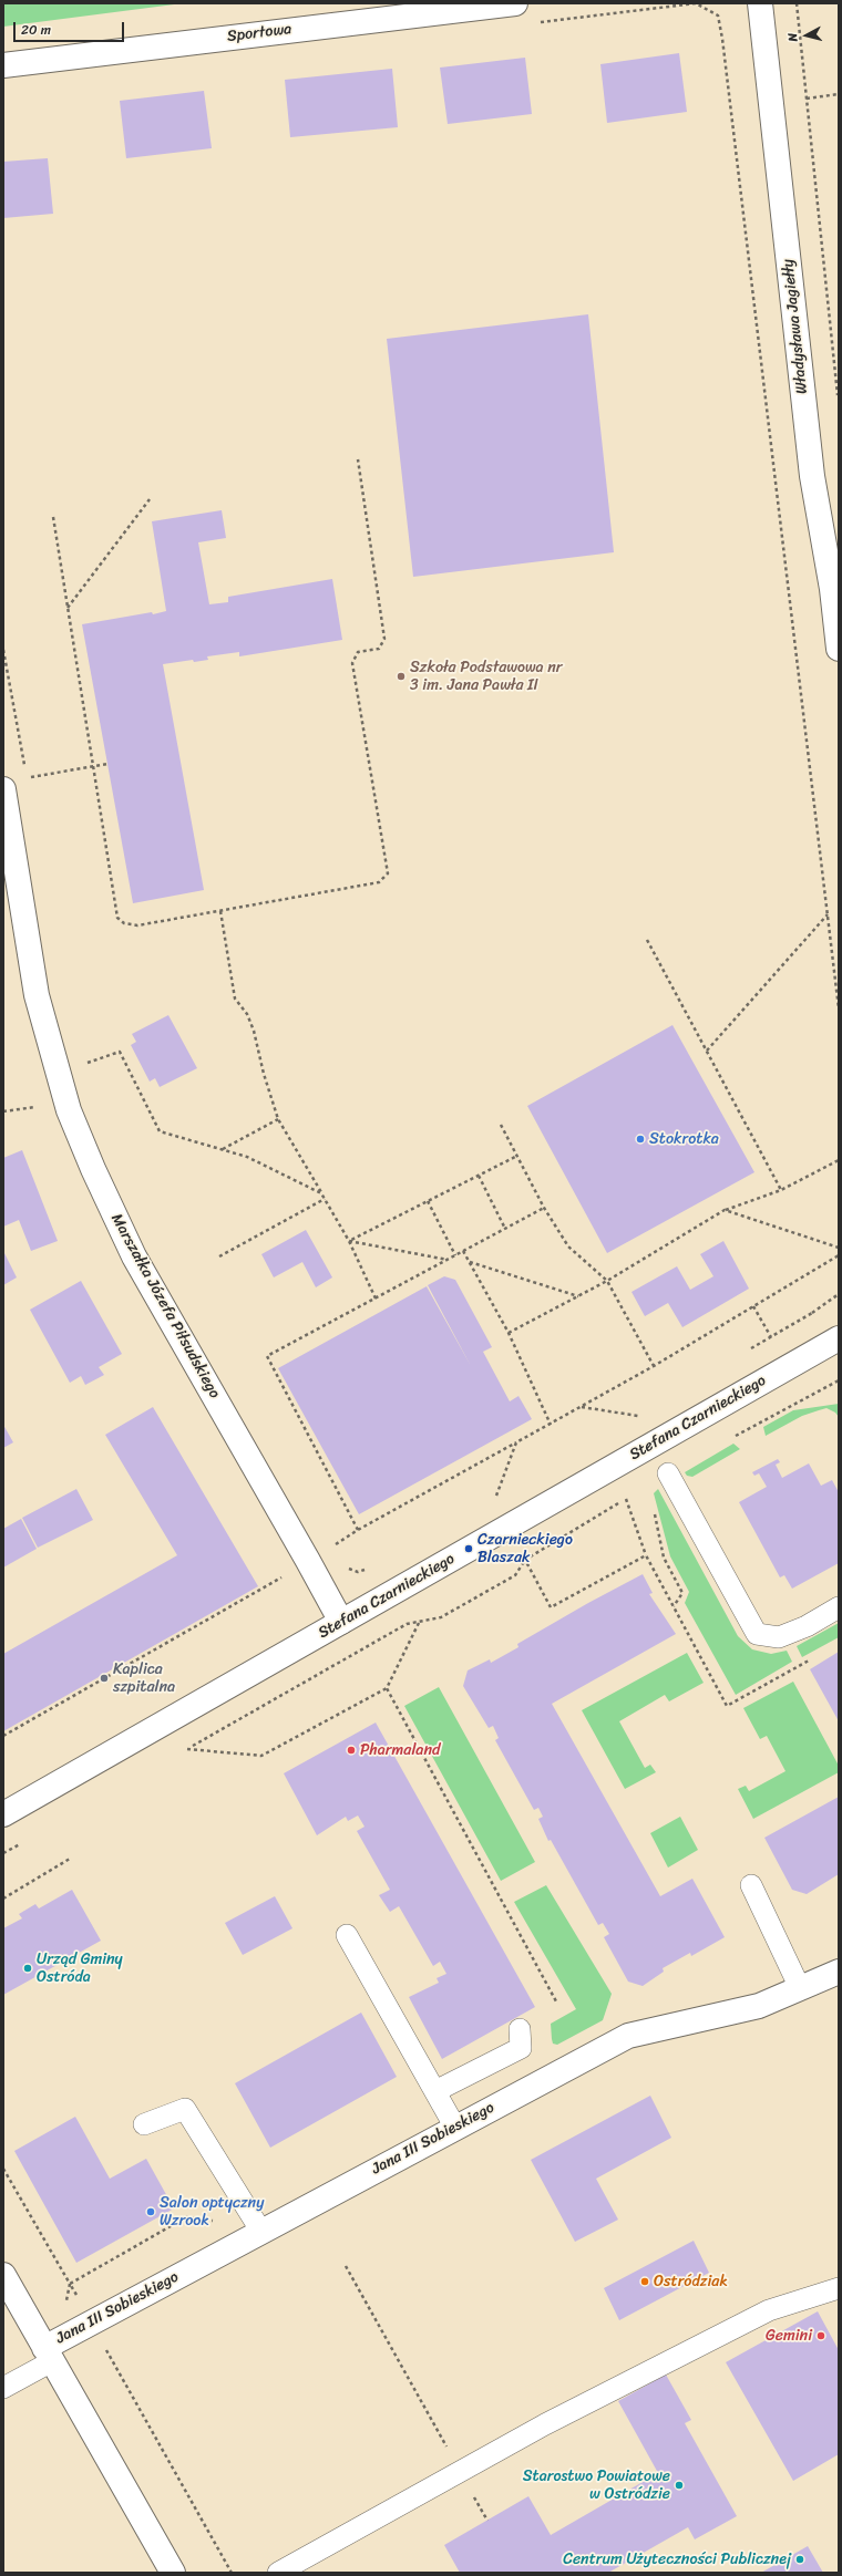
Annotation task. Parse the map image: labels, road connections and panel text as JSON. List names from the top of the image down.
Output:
{
  "streets": {
    "street": [
      "Sportowa",
      "Władysława Jagiełły",
      "Marszałka Józefa Piłsudskiego",
      "Stefana Czarnieckiego",
      "Jana III Sobieskiego"
    ]
  },
  "crossings": [
    ["Marszałka Józefa Piłsudskiego", "Stefana Czarnieckiego"]
  ],
  "places": [
    "Szkoła Podstawowa nr 3 im. Jana Pawła II",
    "Stokrotka",
    "Czarnieckiego Blaszak",
    "Kaplica szpitalna",
    "Pharmaland",
    "Urząd Gminy Ostróda",
    "Salon optyczny Wzrook",
    "Ostródziak",
    "Gemini",
    "Starostwo Powiatowe w Ostródzie",
    "Centrum Użyteczności Publicznej"
  ],
  "scale_bar": "20 m",
  "north": "left"
}
